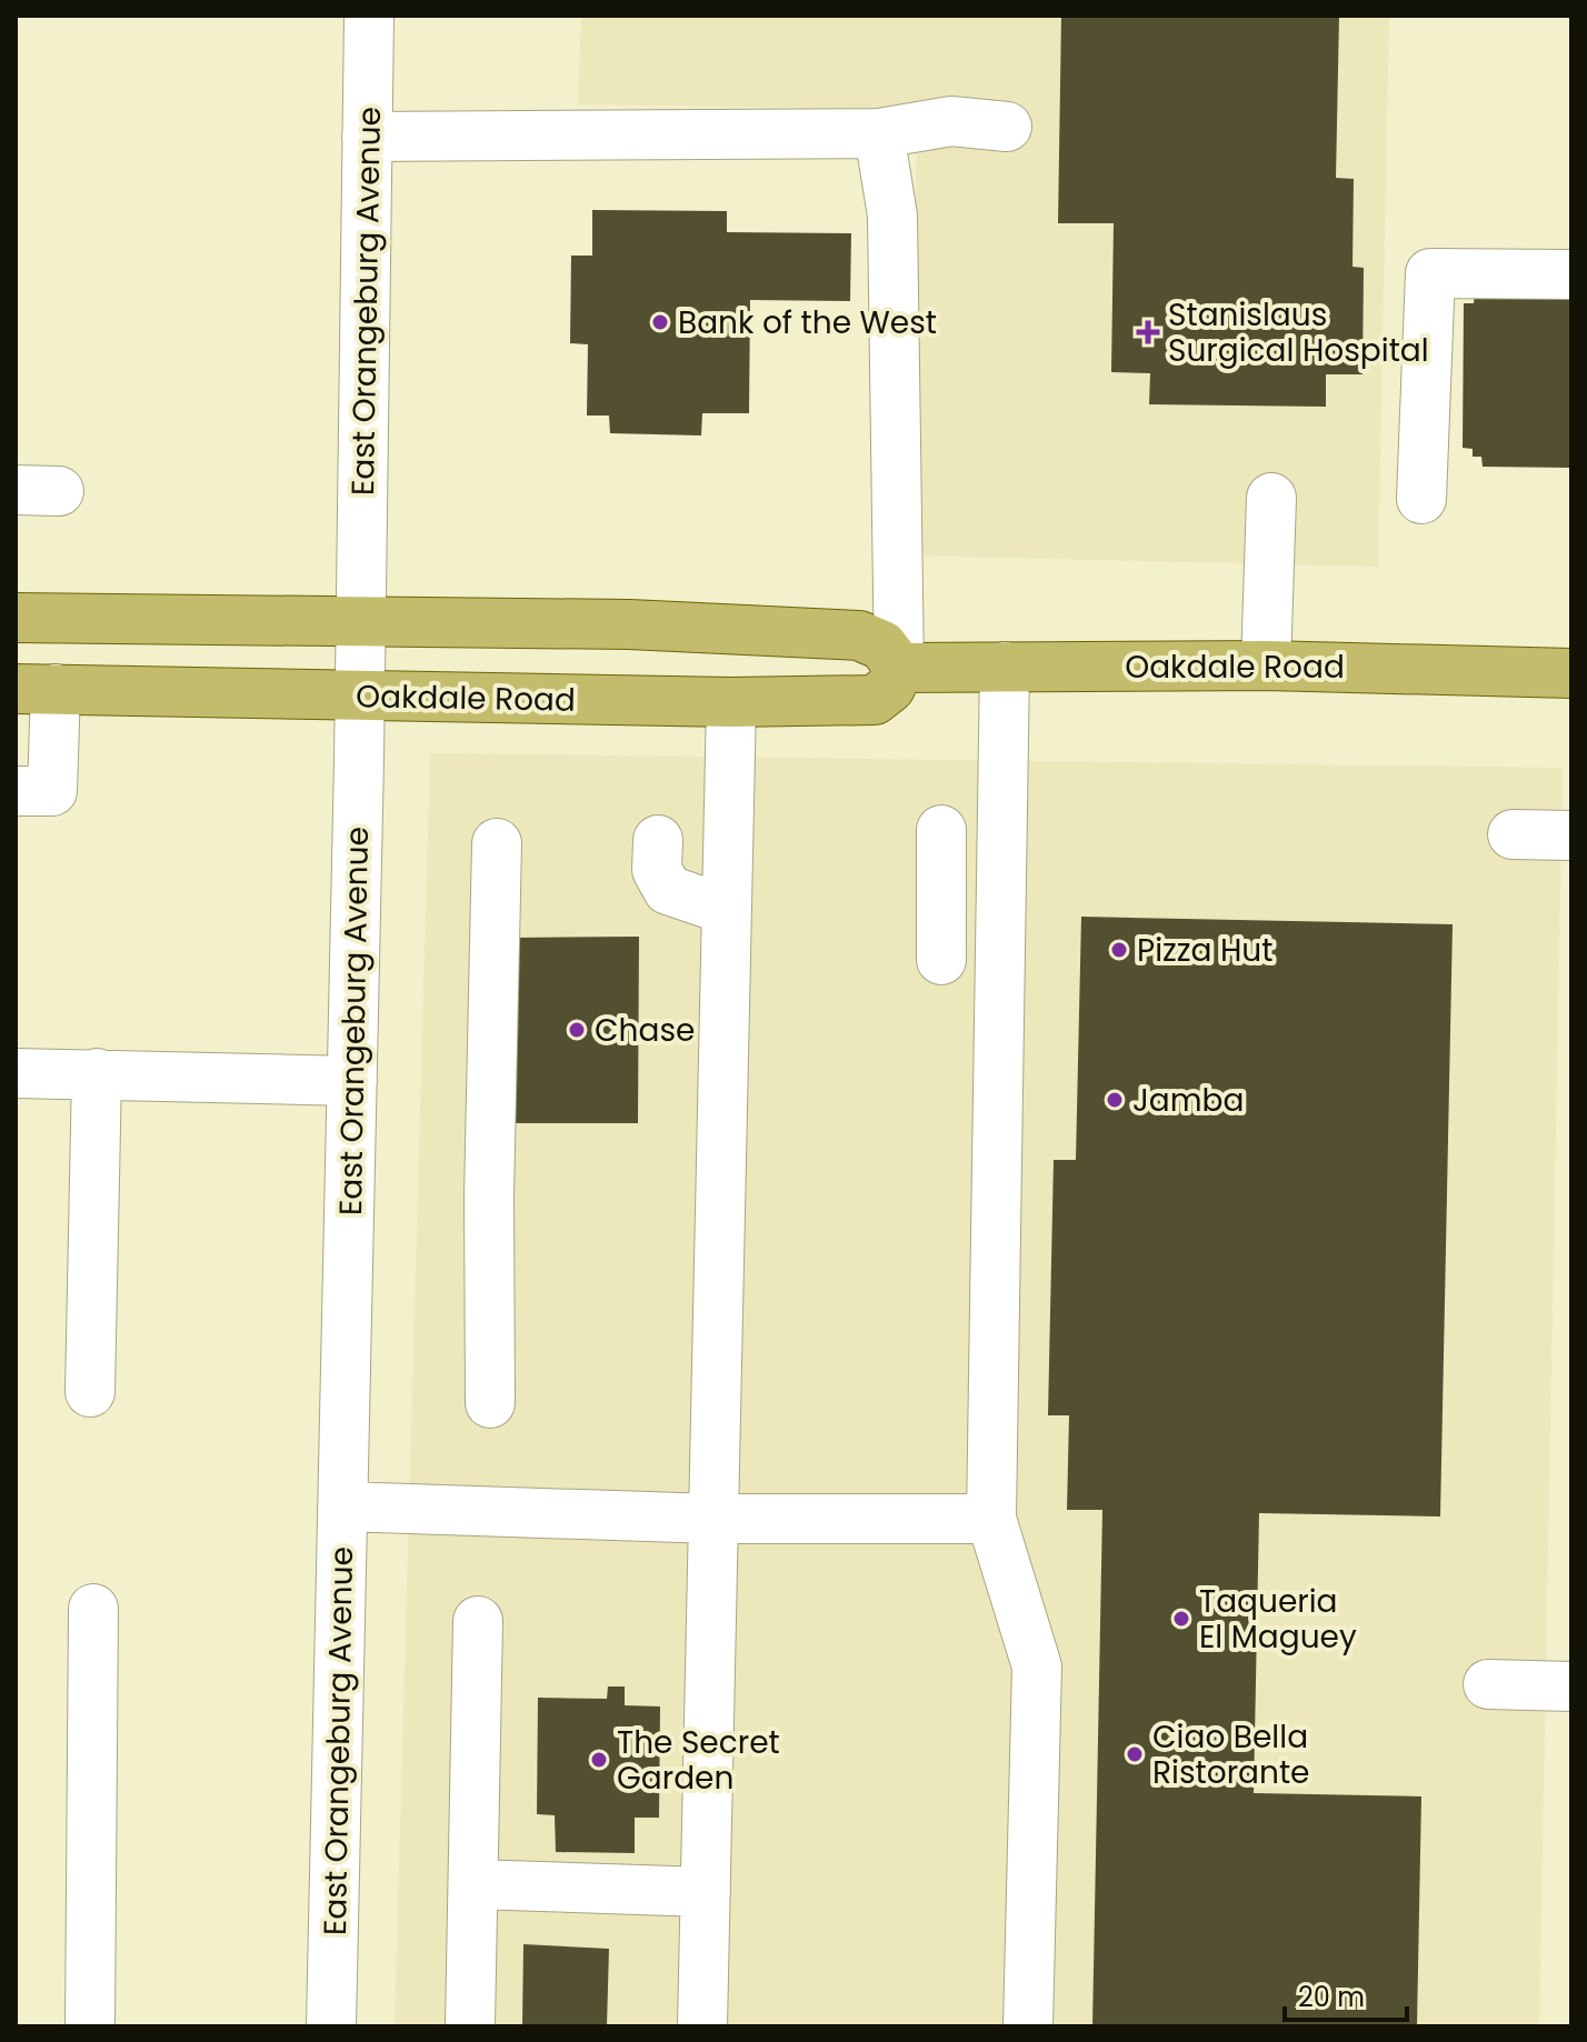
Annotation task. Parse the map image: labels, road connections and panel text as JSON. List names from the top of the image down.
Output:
{
  "streets": {
    "main road": ["Oakdale Road"],
    "street": ["East Orangeburg Avenue"]
  },
  "crossings": [
    ["East Orangeburg Avenue", "Oakdale Road"]
  ],
  "places": {
    "other": [
      "Bank of the West",
      "Pizza Hut",
      "Chase",
      "Jamba",
      "Taqueria El Maguey",
      "Ciao Bella Ristorante",
      "The Secret Garden"
    ],
    "health": ["Stanislaus Surgical Hospital"]
  },
  "scale_bar": "20 m"
}
